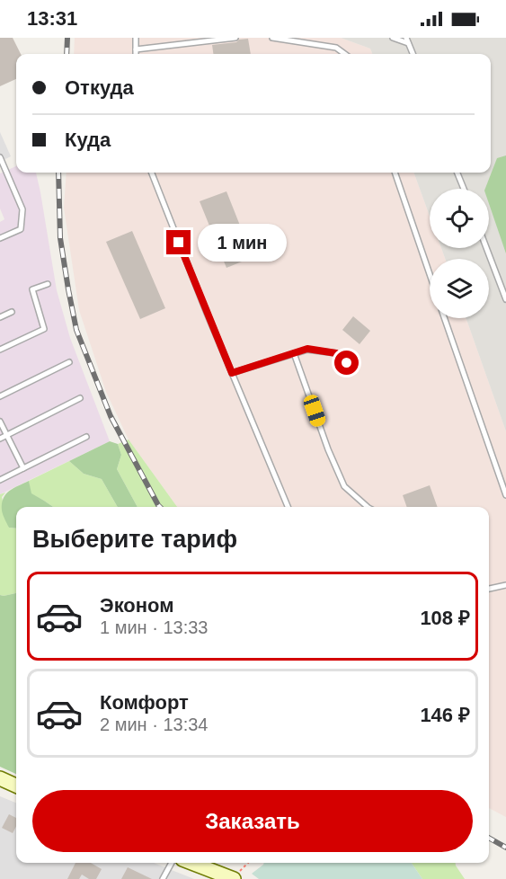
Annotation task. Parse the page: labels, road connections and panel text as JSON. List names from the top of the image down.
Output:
{
  "page": {
    "status": "13:31",
    "banner": ["Откуда", "Куда"],
    "bubble": "1 мин",
    "heading": "Выберите тариф",
    "list": [
      {
        "name": "Эконом",
        "note": "1 мин · 13:33",
        "value": "108 ₽"
      },
      {
        "name": "Комфорт",
        "note": "2 мин · 13:34",
        "value": "146 ₽"
      }
    ],
    "buttons": "Заказать"
  }
}
